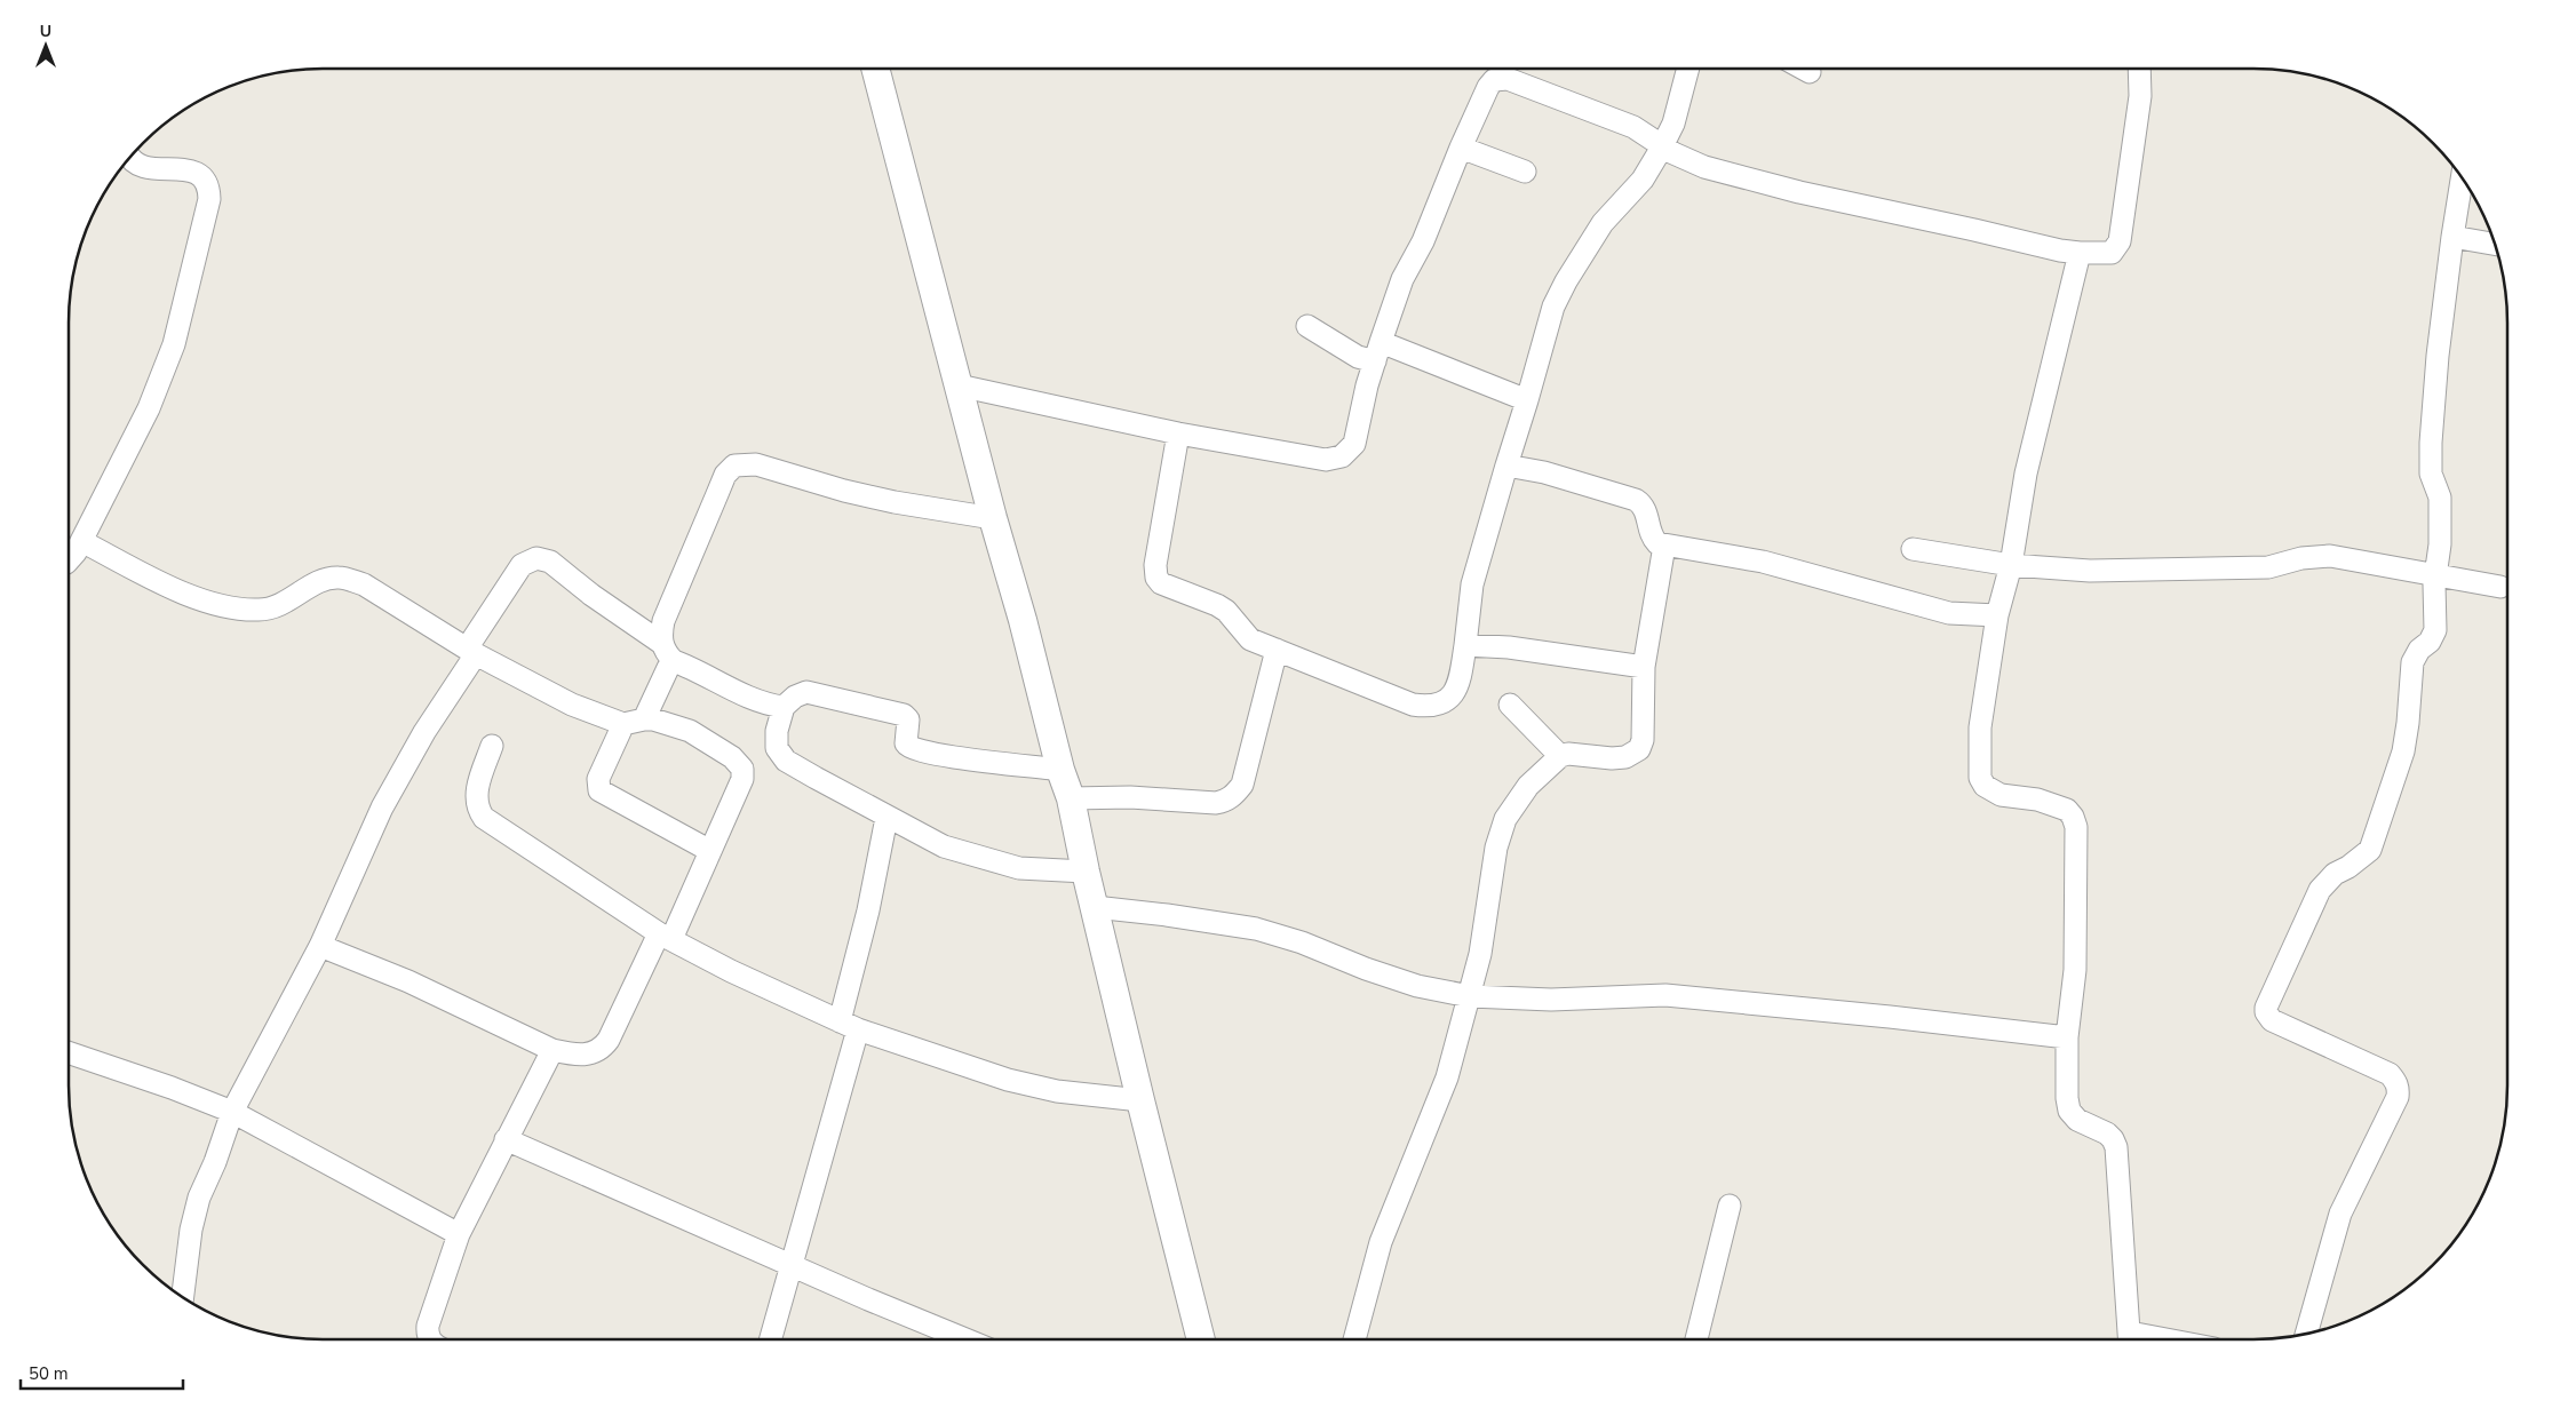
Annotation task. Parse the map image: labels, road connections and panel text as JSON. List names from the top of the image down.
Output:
{
  "scale_bar": "50 m",
  "north": "top"
}
